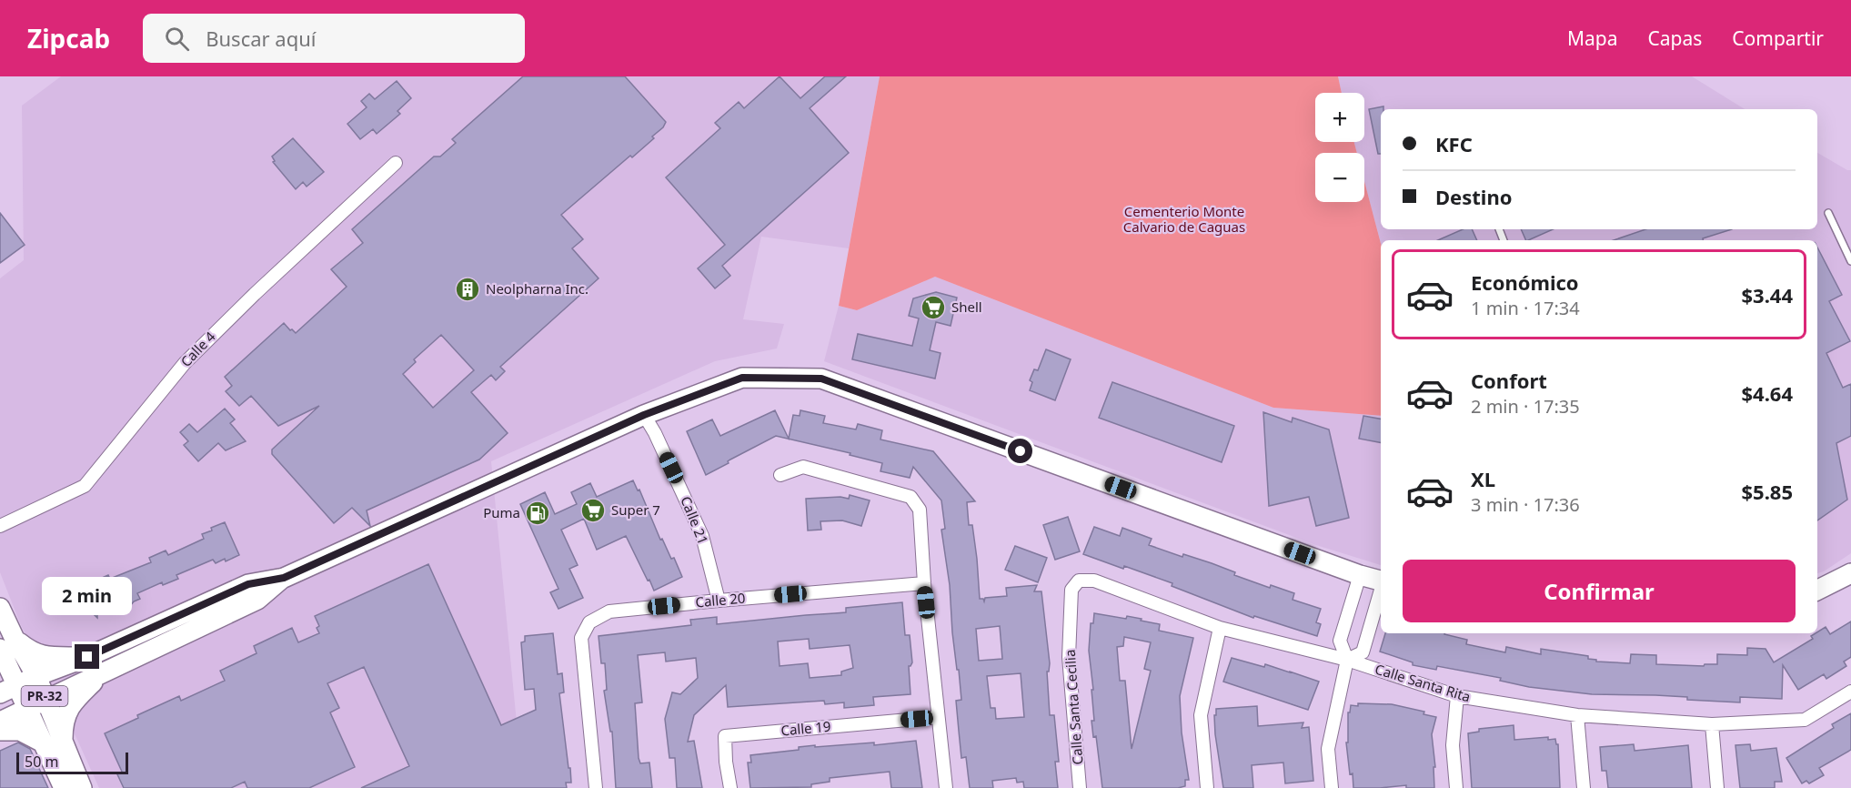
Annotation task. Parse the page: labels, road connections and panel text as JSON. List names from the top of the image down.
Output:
{
  "streets": {
    "main road": ["PR-32"],
    "street": [
      "Calle 4",
      "Calle 21",
      "Calle 20",
      "Calle Santa Rita",
      "Calle Santa Cecilia",
      "Calle 19"
    ]
  },
  "crossings": [
    ["Calle 21", "Calle 20"],
    ["Calle Santa Rita", "Calle Santa Cecilia"]
  ],
  "parks": ["Cementerio Monte Calvario de Caguas"],
  "places": {
    "building": ["Neolpharna Inc."],
    "supermarket": ["Shell", "Super 7"],
    "fuel station": ["Puma"]
  },
  "scale_bar": "50 m",
  "page": {
    "header": "Zipcab",
    "search": "Buscar aquí",
    "nav": ["Mapa", "Capas", "Compartir"],
    "map_buttons": ["+", "−"],
    "banner": ["KFC", "Destino"],
    "list": [
      {
        "name": "Económico",
        "note": "1 min · 17:34",
        "value": "$3.44"
      },
      {
        "name": "Confort",
        "note": "2 min · 17:35",
        "value": "$4.64"
      },
      {
        "name": "XL",
        "note": "3 min · 17:36",
        "value": "$5.85"
      }
    ],
    "buttons": "Confirmar",
    "bubble": "2 min",
    "scale": "50 m"
  }
}
